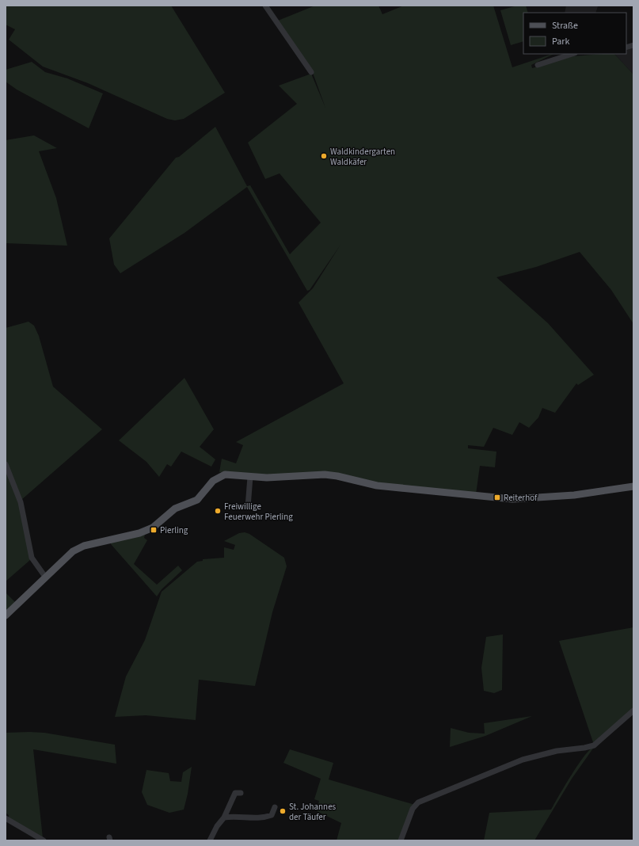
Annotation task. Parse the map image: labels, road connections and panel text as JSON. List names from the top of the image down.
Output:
{
  "places": {
    "other": ["Waldkindergarten Waldkäfer", "Freiwillige Feuerwehr Pierling", "St. Johannes der Täufer"],
    "transit": ["Reiterhof", "Pierling"]
  },
  "legend": ["Straße", "Park"]
}
